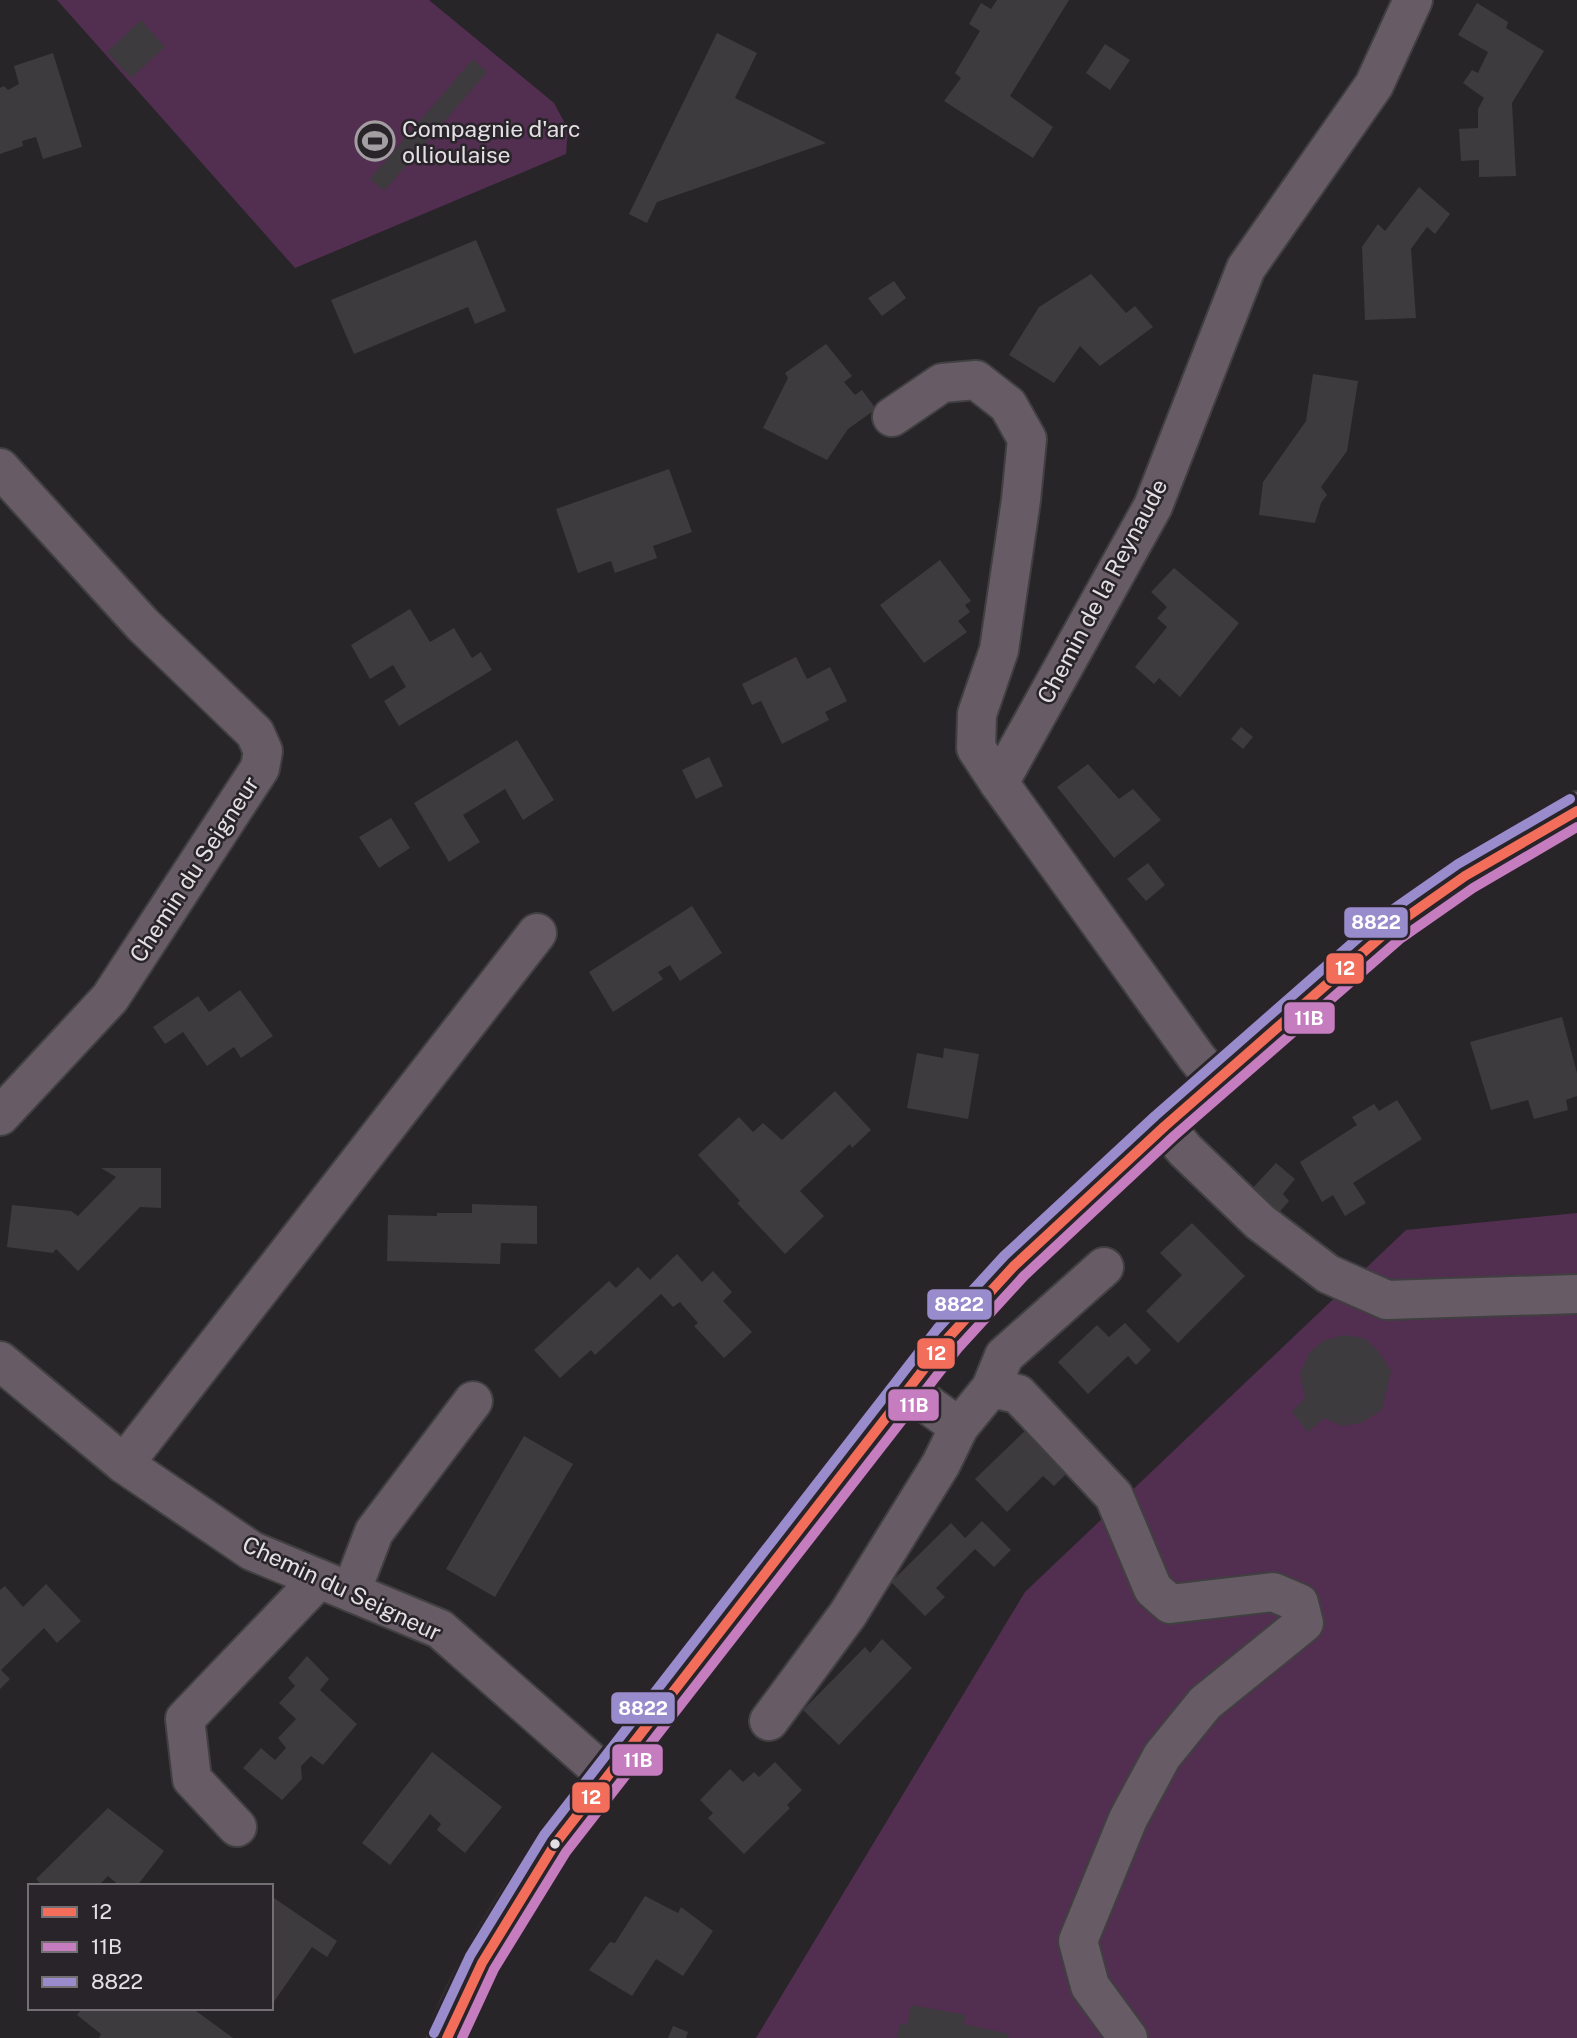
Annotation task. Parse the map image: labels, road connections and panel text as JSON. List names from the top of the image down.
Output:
{
  "streets": {
    "street": ["Chemin de la Reynaude", "Chemin du Seigneur"]
  },
  "places": {
    "sports": ["Compagnie d'arc ollioulaise"]
  },
  "lines": ["transit line 8822", "transit line 12", "transit line 11B"],
  "legend": ["12", "11B", "8822"]
}
